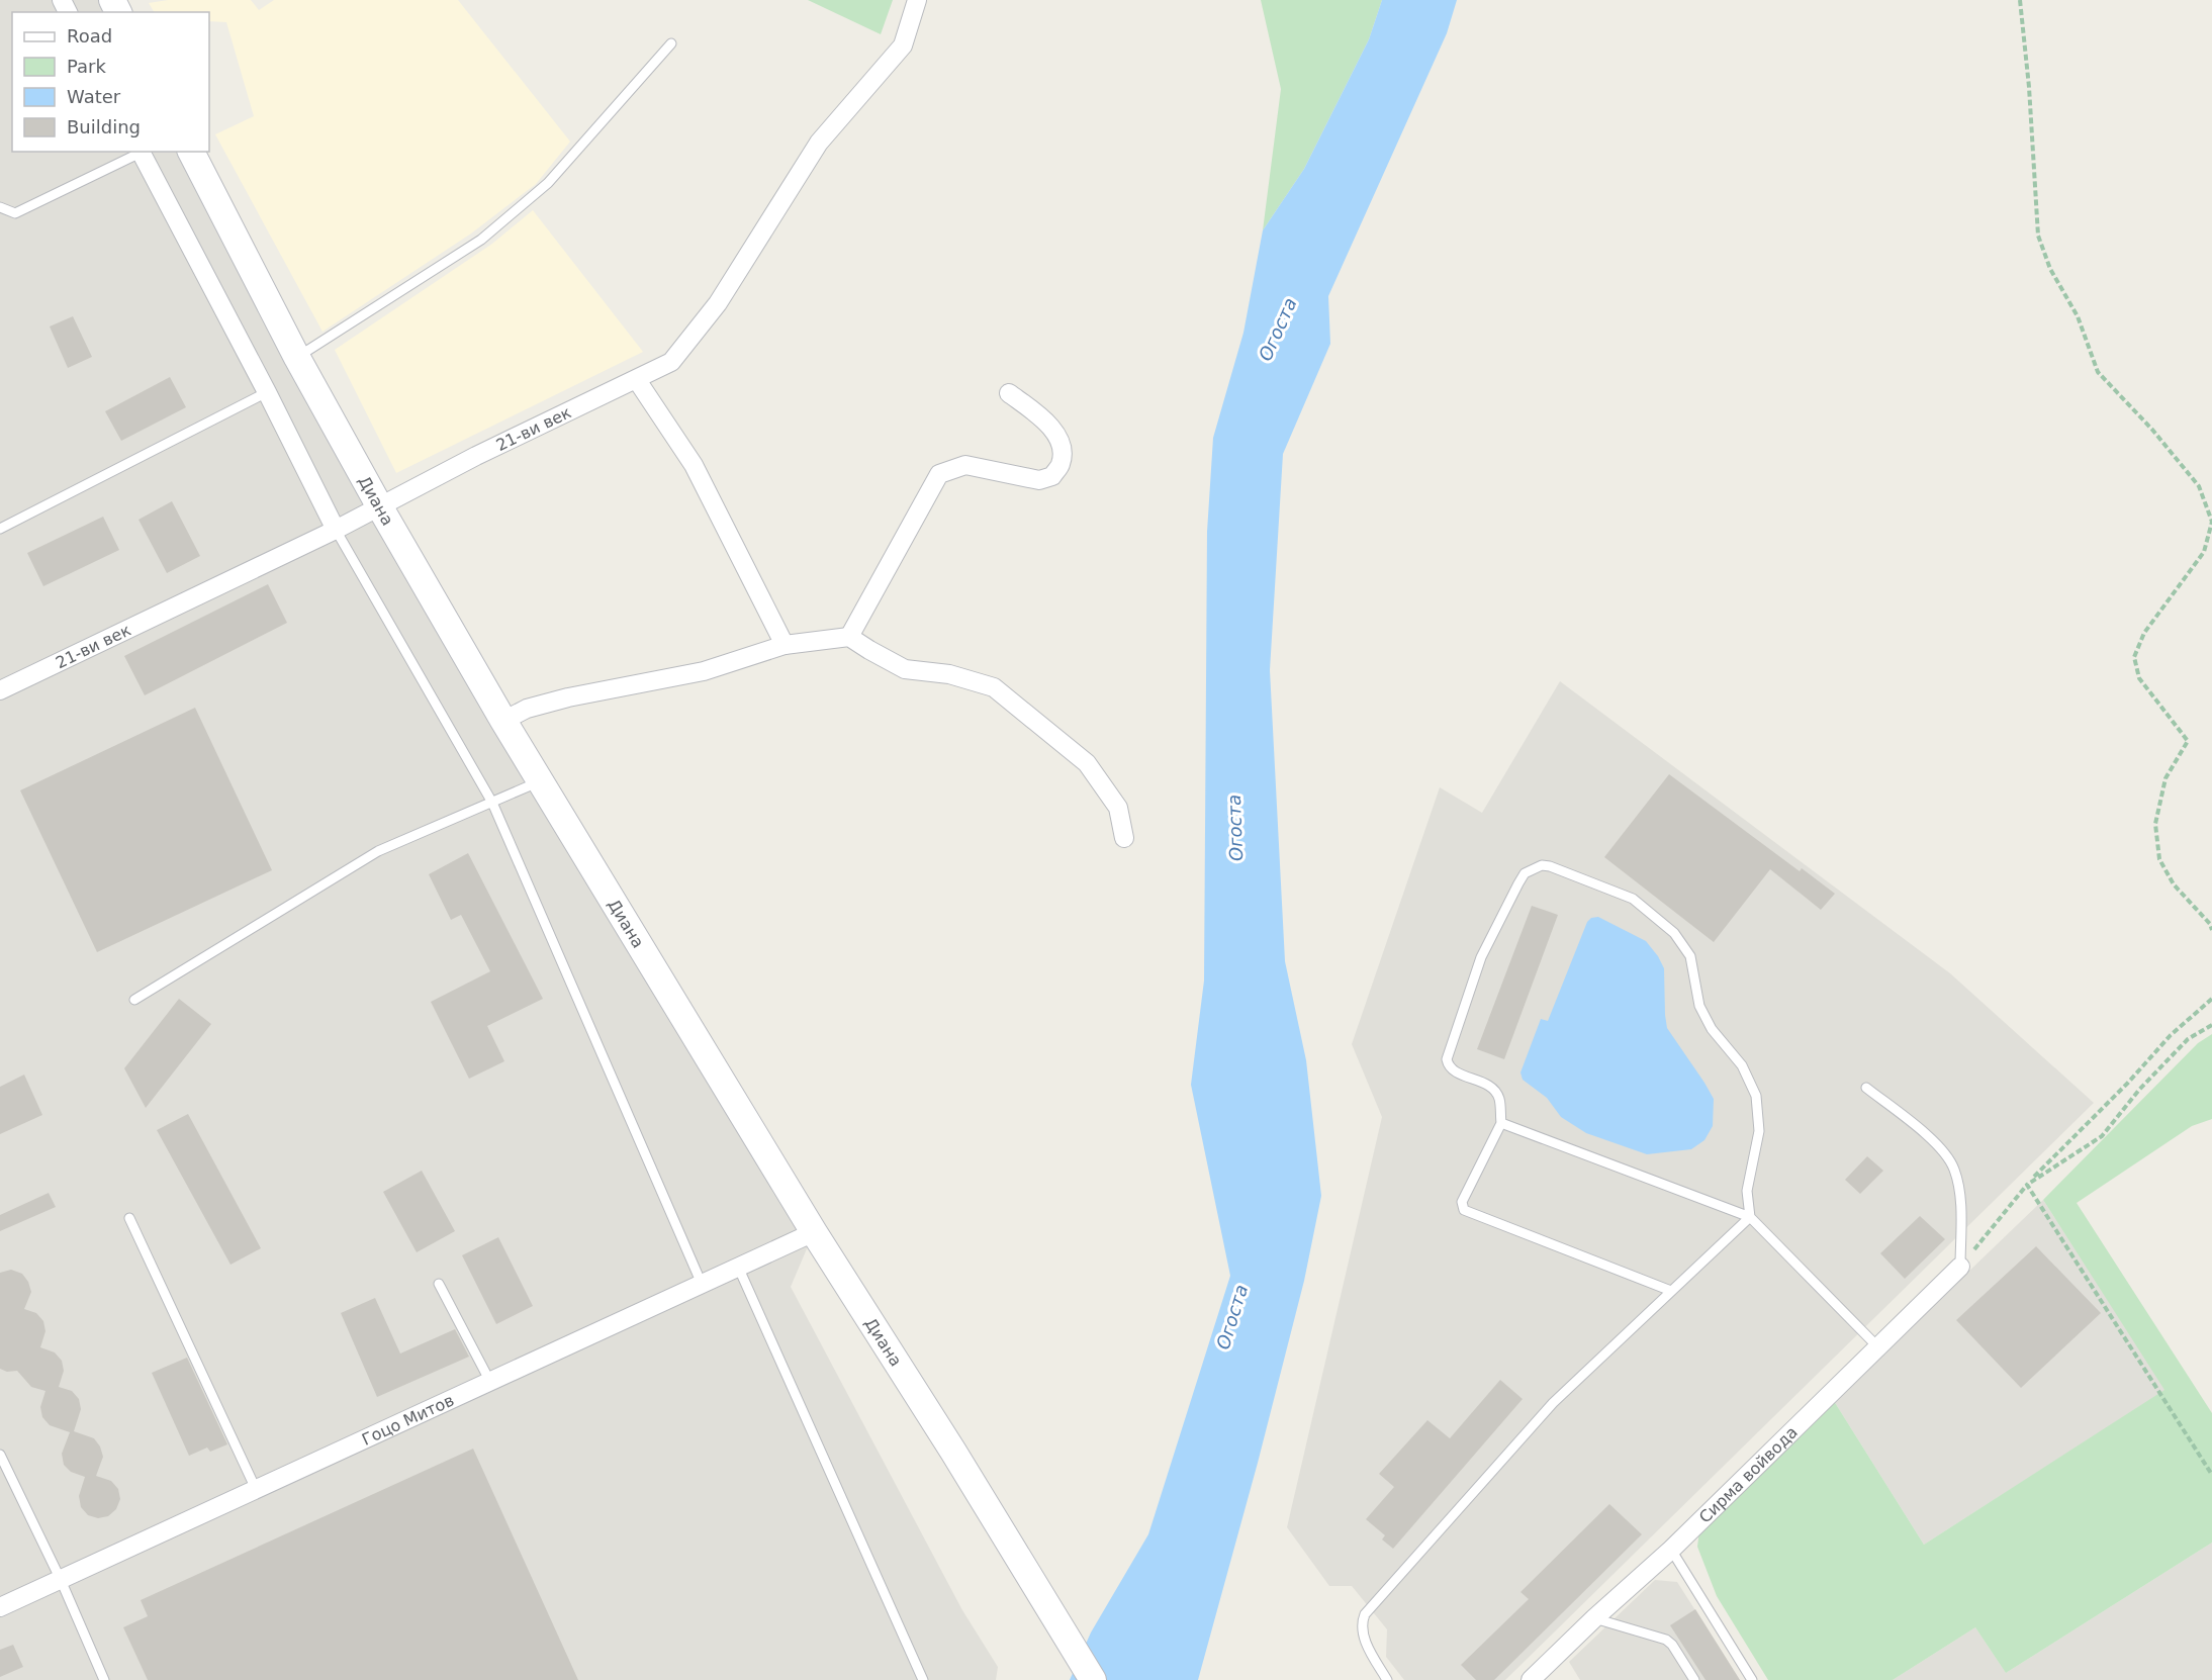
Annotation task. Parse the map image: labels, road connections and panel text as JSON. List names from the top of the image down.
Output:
{
  "streets": {
    "main road": ["Диана"],
    "street": ["21-ви век", "Гоцо Митов", "Сирма войвода"]
  },
  "crossings": [
    ["21-ви век", "Диана"],
    ["Диана", "Гоцо Митов"]
  ],
  "water": ["Огоста"],
  "legend": [
    "Road",
    "Park",
    "Water",
    "Building"
  ]
}
